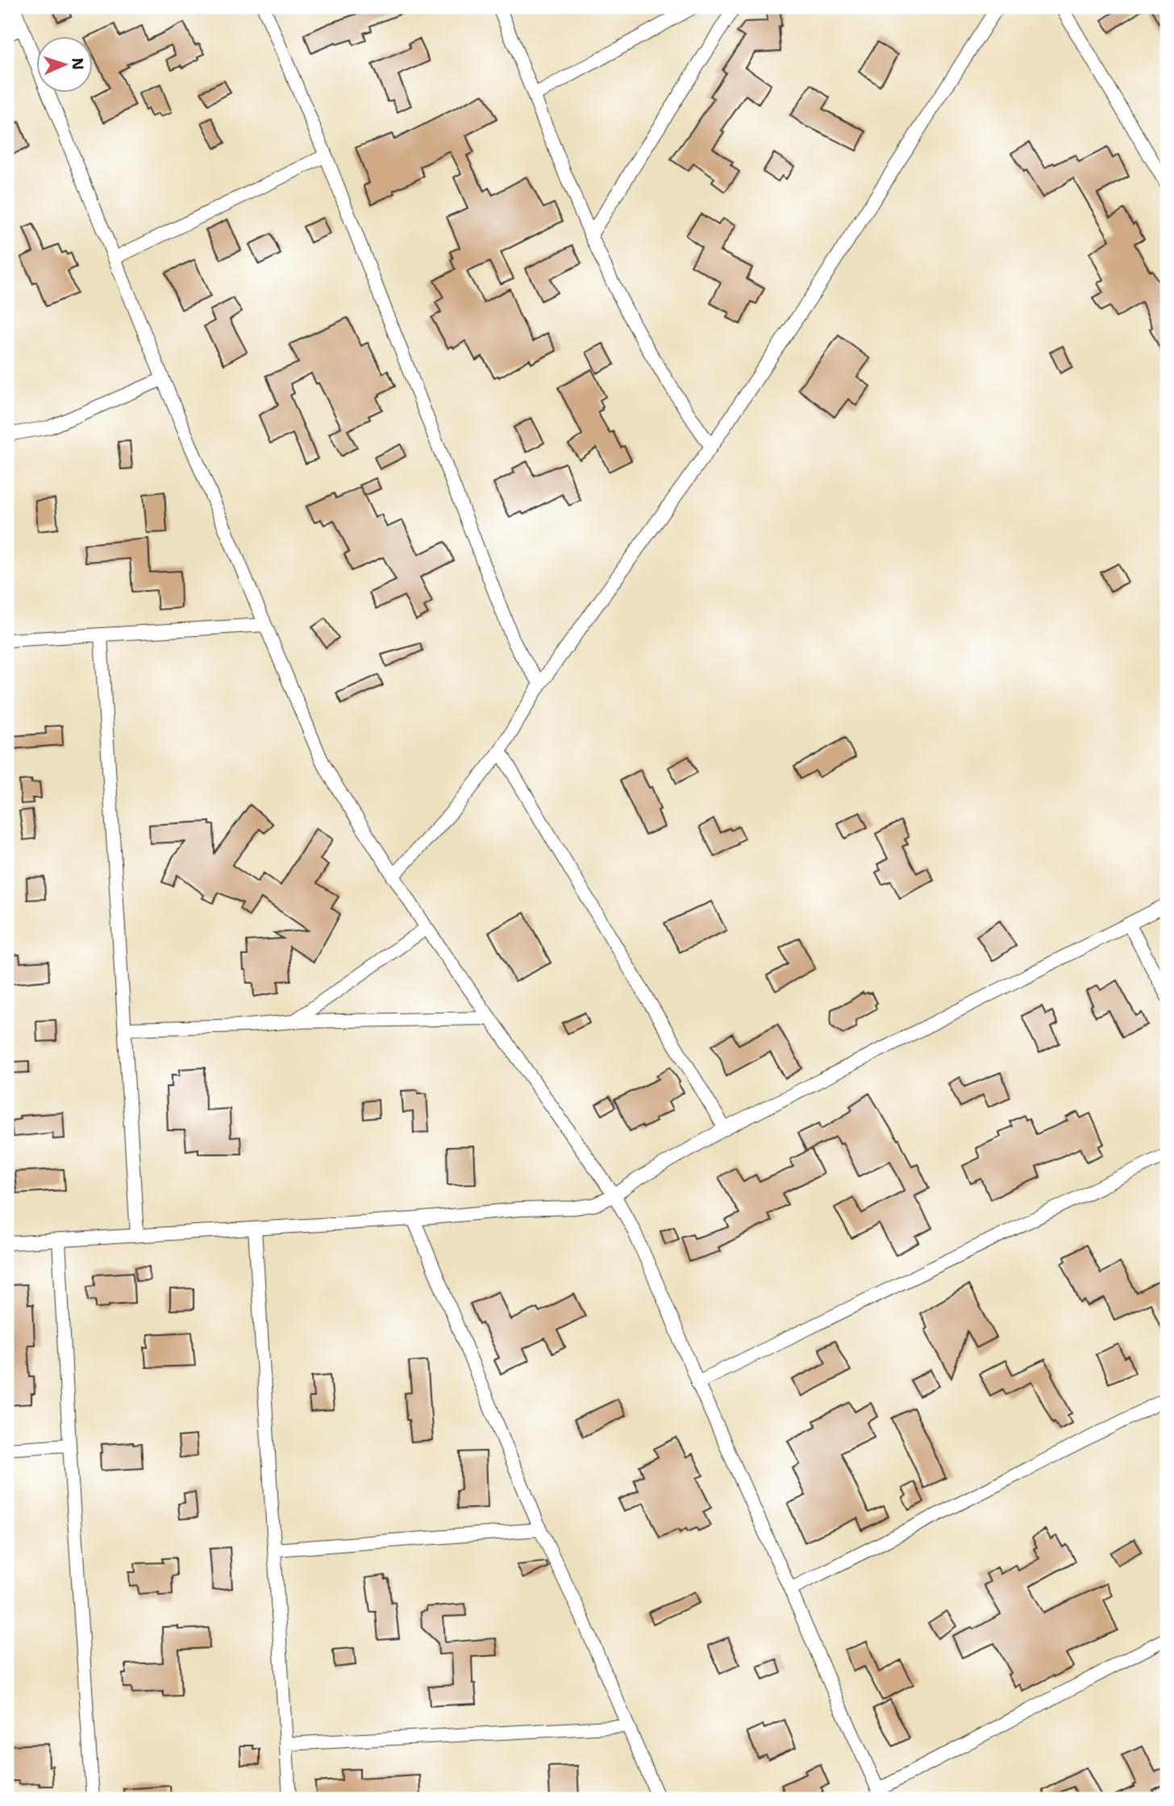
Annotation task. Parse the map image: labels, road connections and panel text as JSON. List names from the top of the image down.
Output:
{
  "north": "right"
}
